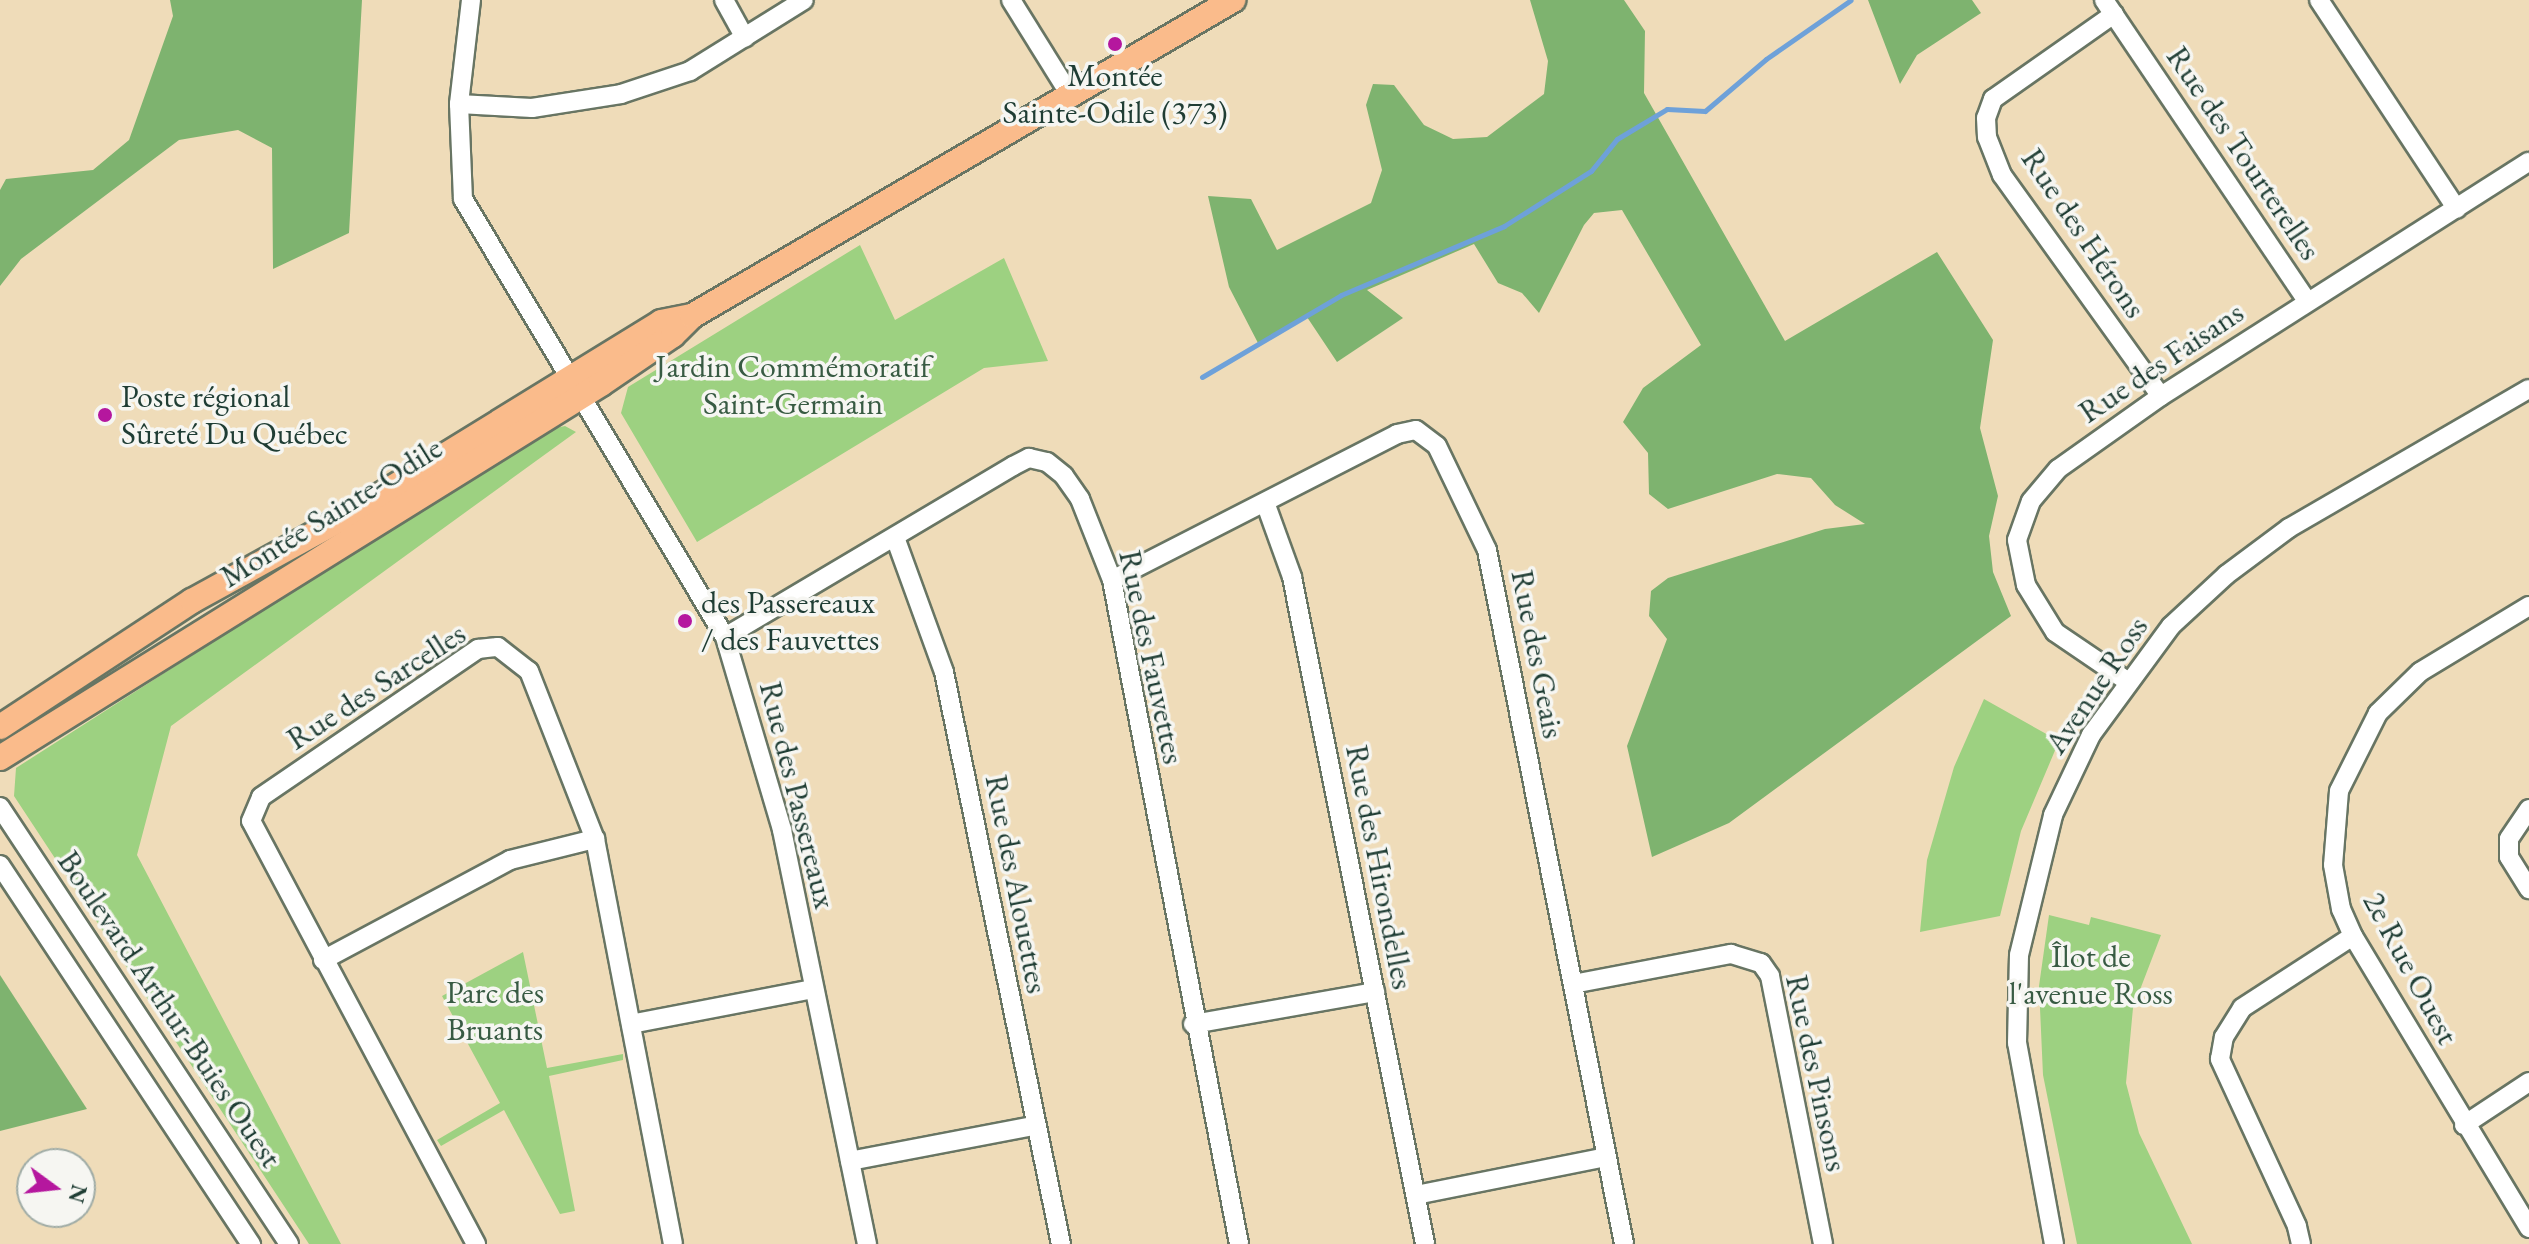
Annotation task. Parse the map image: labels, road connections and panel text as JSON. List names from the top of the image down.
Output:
{
  "streets": {
    "main road": ["Montée Sainte-Odile"],
    "street": [
      "Rue des Tourterelles",
      "Rue des Hérons",
      "Rue des Faisans",
      "Rue des Geais",
      "Rue des Fauvettes",
      "Avenue Ross",
      "Rue des Sarcelles",
      "Rue des Passereaux",
      "Rue des Hirondelles",
      "Rue des Alouettes",
      "2e Rue Ouest",
      "Boulevard Arthur-Buies Ouest",
      "Rue des Pinsons"
    ]
  },
  "crossings": [
    ["Rue des Tourterelles", "Rue des Hérons"],
    ["Rue des Tourterelles", "Rue des Faisans"],
    ["Rue des Hérons", "Rue des Faisans"],
    ["Rue des Faisans", "Avenue Ross"],
    ["Montée Sainte-Odile", "Rue des Passereaux"],
    ["Rue des Geais", "Rue des Fauvettes"],
    ["Rue des Geais", "Rue des Hirondelles"],
    ["Rue des Geais", "Rue des Pinsons"],
    ["Rue des Fauvettes", "Rue des Passereaux"],
    ["Rue des Fauvettes", "Rue des Alouettes"]
  ],
  "parks": ["Jardin Commémoratif Saint-Germain", "Îlot de l'avenue Ross", "Parc des Bruants"],
  "places": ["Montée Sainte-Odile (373)", "Poste régional Sûreté Du Québec", "des Passereaux / des Fauvettes"],
  "north": "right"
}
